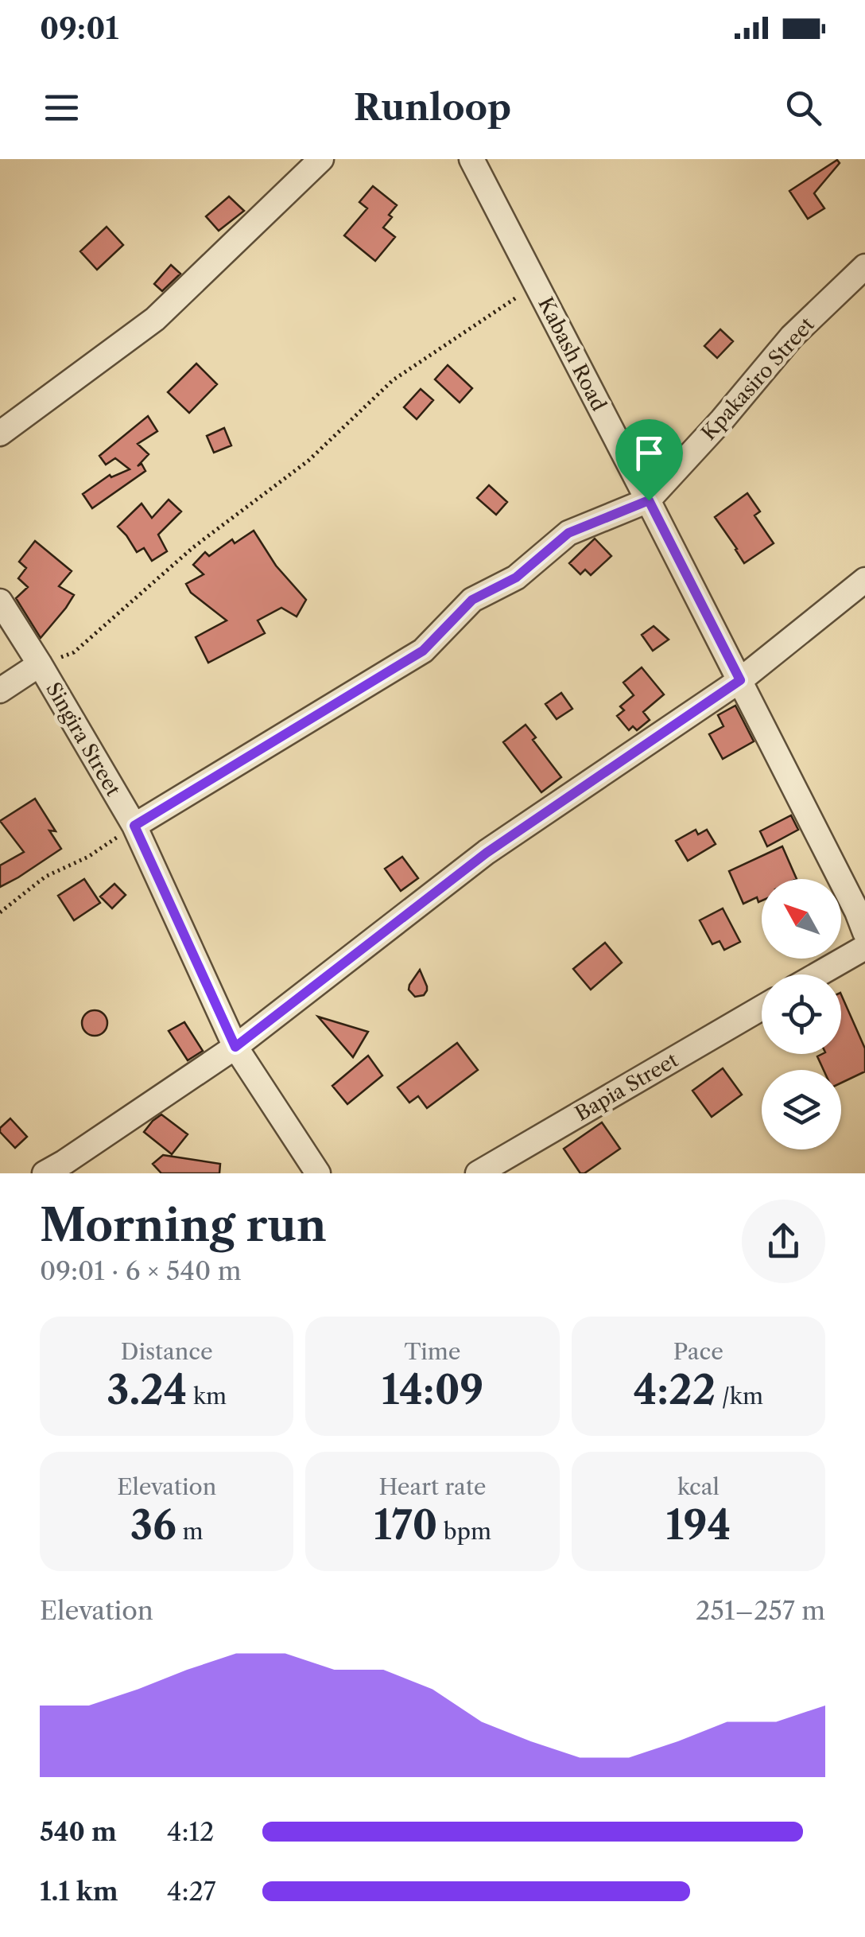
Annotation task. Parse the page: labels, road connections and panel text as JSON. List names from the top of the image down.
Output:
{
  "streets": {
    "street": [
      "Kabash Road",
      "Kpakasiro Street",
      "Singira Street",
      "Bapia Street"
    ]
  },
  "crossings": [
    ["Kabash Road", "Kpakasiro Street"],
    ["Kpakasiro Street", "Singira Street"]
  ],
  "north": "top left",
  "page": {
    "status": "09:01",
    "header": "Runloop",
    "heading": ["Morning run", "09:01 · 6 × 540 m"],
    "stats": [
      ["Distance", "3.24 km"],
      ["Time", "14:09"],
      ["Pace", "4:22 /km"],
      ["Elevation", "36 m"],
      ["Heart rate", "170 bpm"],
      ["kcal", "194"]
    ],
    "chart": ["Elevation", "251–257 m"],
    "list": [
      {
        "name": "540 m",
        "note": "4:12"
      },
      {
        "name": "1.1 km",
        "note": "4:27"
      }
    ]
  }
}
